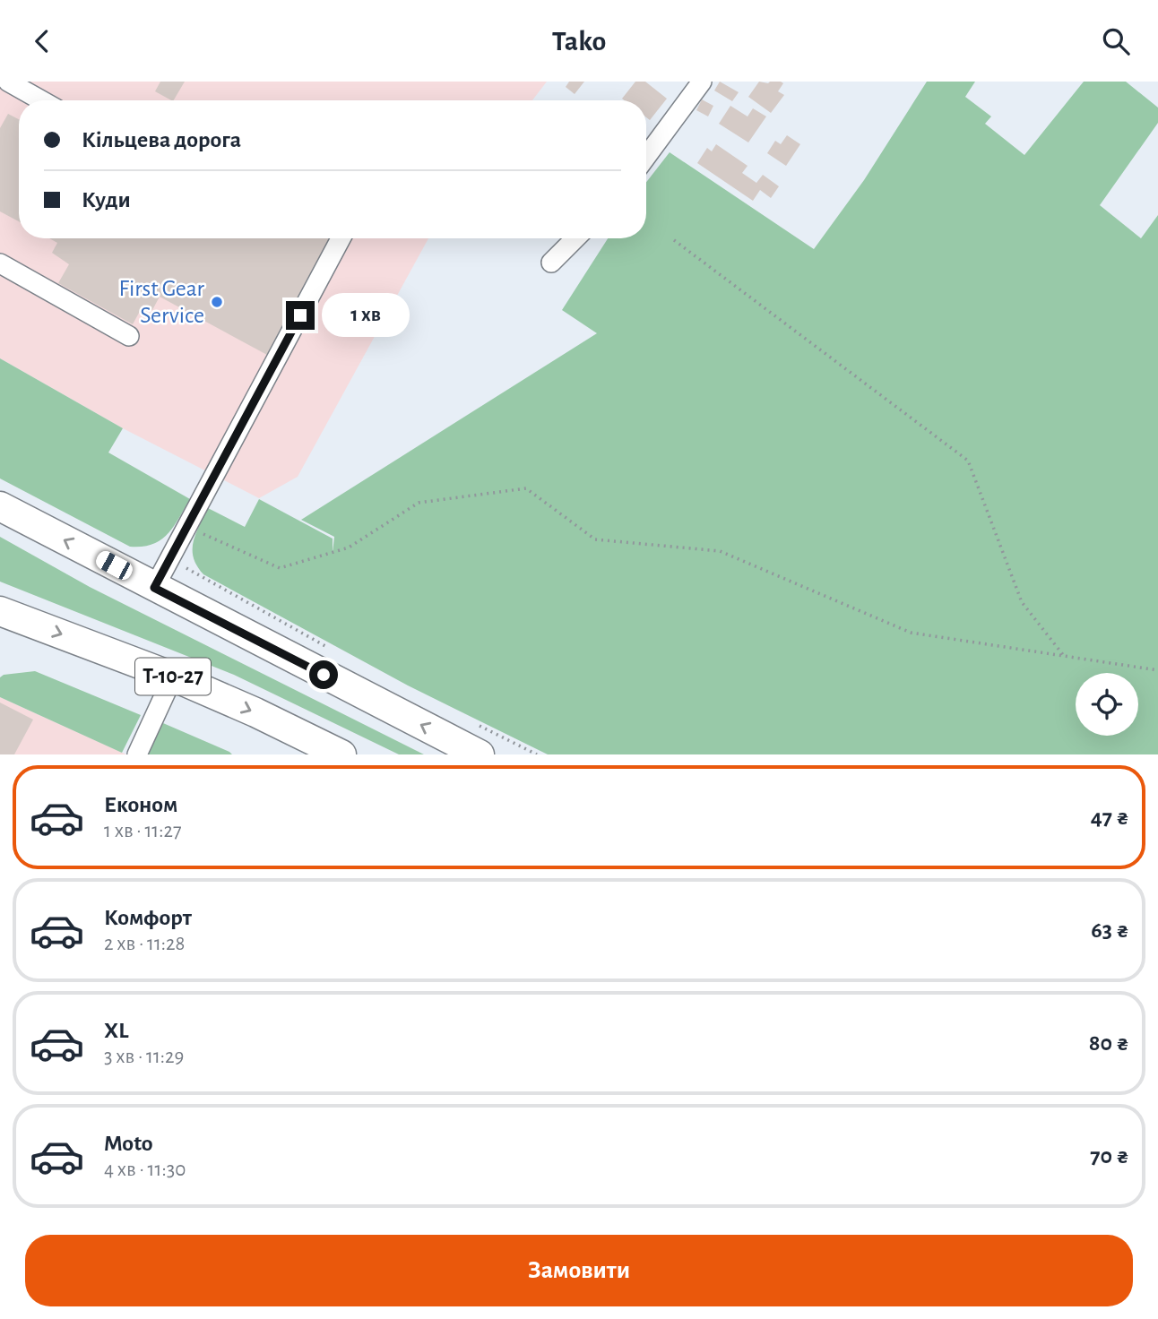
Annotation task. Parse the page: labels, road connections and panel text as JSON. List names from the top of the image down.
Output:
{
  "streets": {
    "highway": ["Т-10-27"]
  },
  "places": ["First Gear Service"],
  "page": {
    "header": "Tako",
    "banner": ["Кільцева дорога", "Куди"],
    "bubble": "1 хв",
    "list": [
      {
        "name": "Економ",
        "note": "1 хв · 11:27",
        "value": "47 ₴"
      },
      {
        "name": "Комфорт",
        "note": "2 хв · 11:28",
        "value": "63 ₴"
      },
      {
        "name": "XL",
        "note": "3 хв · 11:29",
        "value": "80 ₴"
      },
      {
        "name": "Moto",
        "note": "4 хв · 11:30",
        "value": "70 ₴"
      }
    ],
    "buttons": "Замовити"
  }
}
